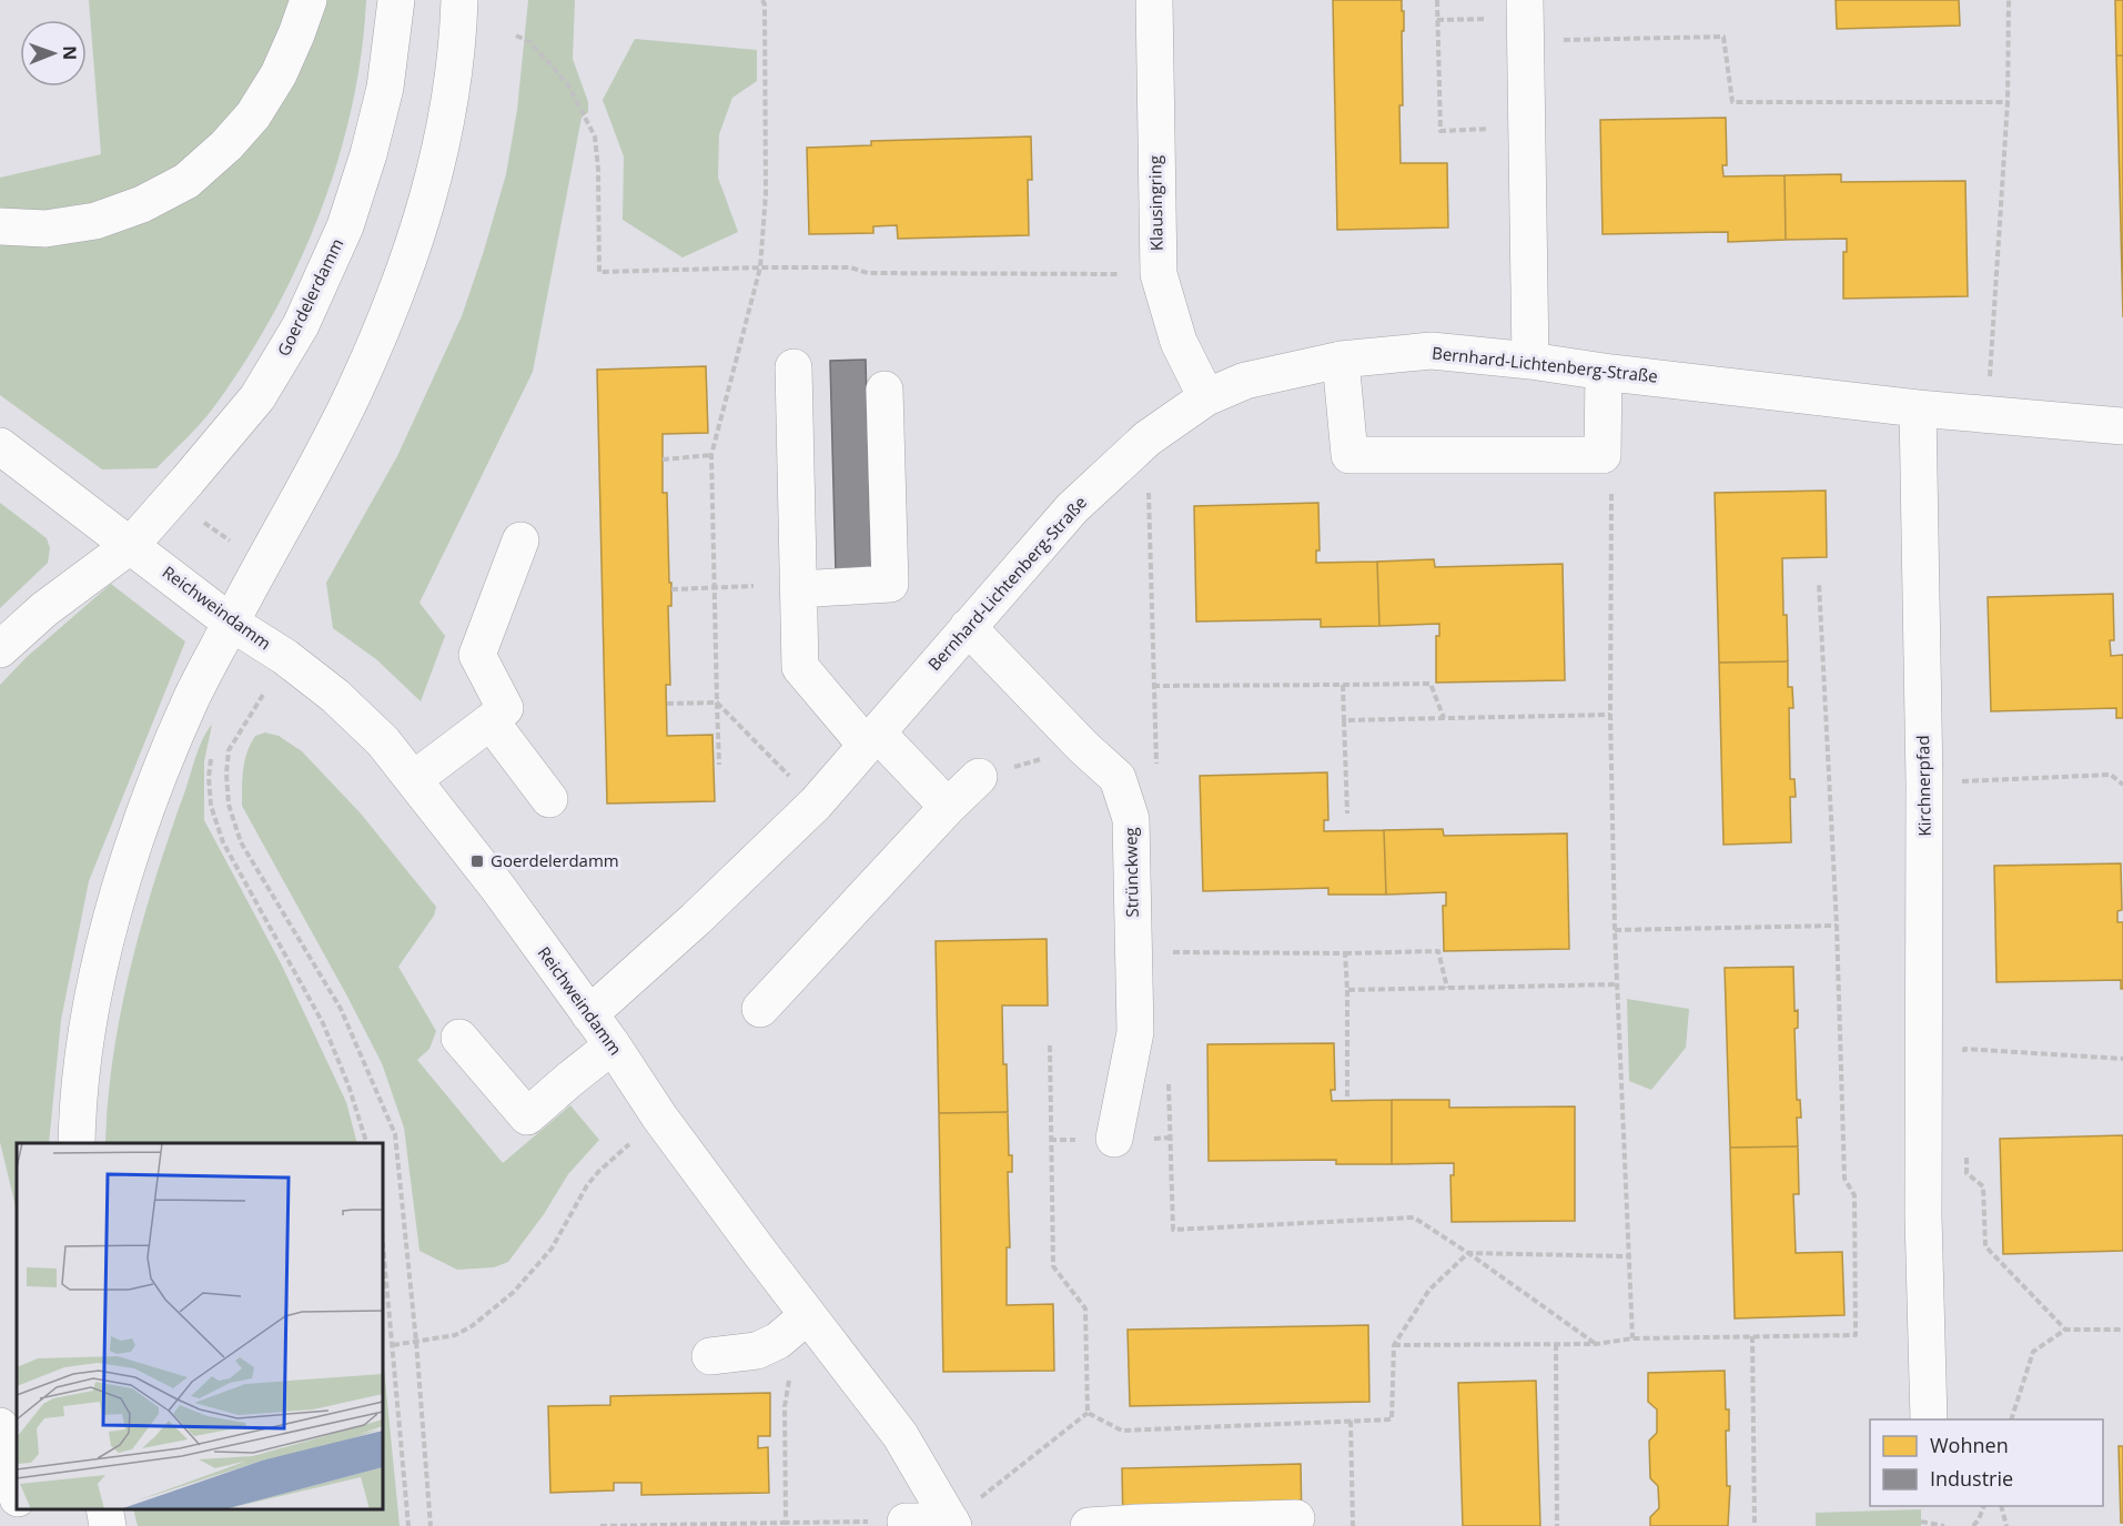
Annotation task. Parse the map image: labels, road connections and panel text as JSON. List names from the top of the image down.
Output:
{
  "streets": {
    "main road": [
      "Klausingring",
      "Goerdelerdamm",
      "Bernhard-Lichtenberg-Straße",
      "Reichweindamm",
      "Kirchnerpfad",
      "Strünckweg"
    ]
  },
  "crossings": [
    ["Klausingring", "Bernhard-Lichtenberg-Straße"],
    ["Goerdelerdamm", "Reichweindamm"],
    ["Bernhard-Lichtenberg-Straße", "Reichweindamm"],
    ["Bernhard-Lichtenberg-Straße", "Kirchnerpfad"],
    ["Bernhard-Lichtenberg-Straße", "Strünckweg"]
  ],
  "places": {
    "transit": ["Goerdelerdamm"]
  },
  "legend": ["Wohnen", "Industrie"],
  "north": "right"
}
